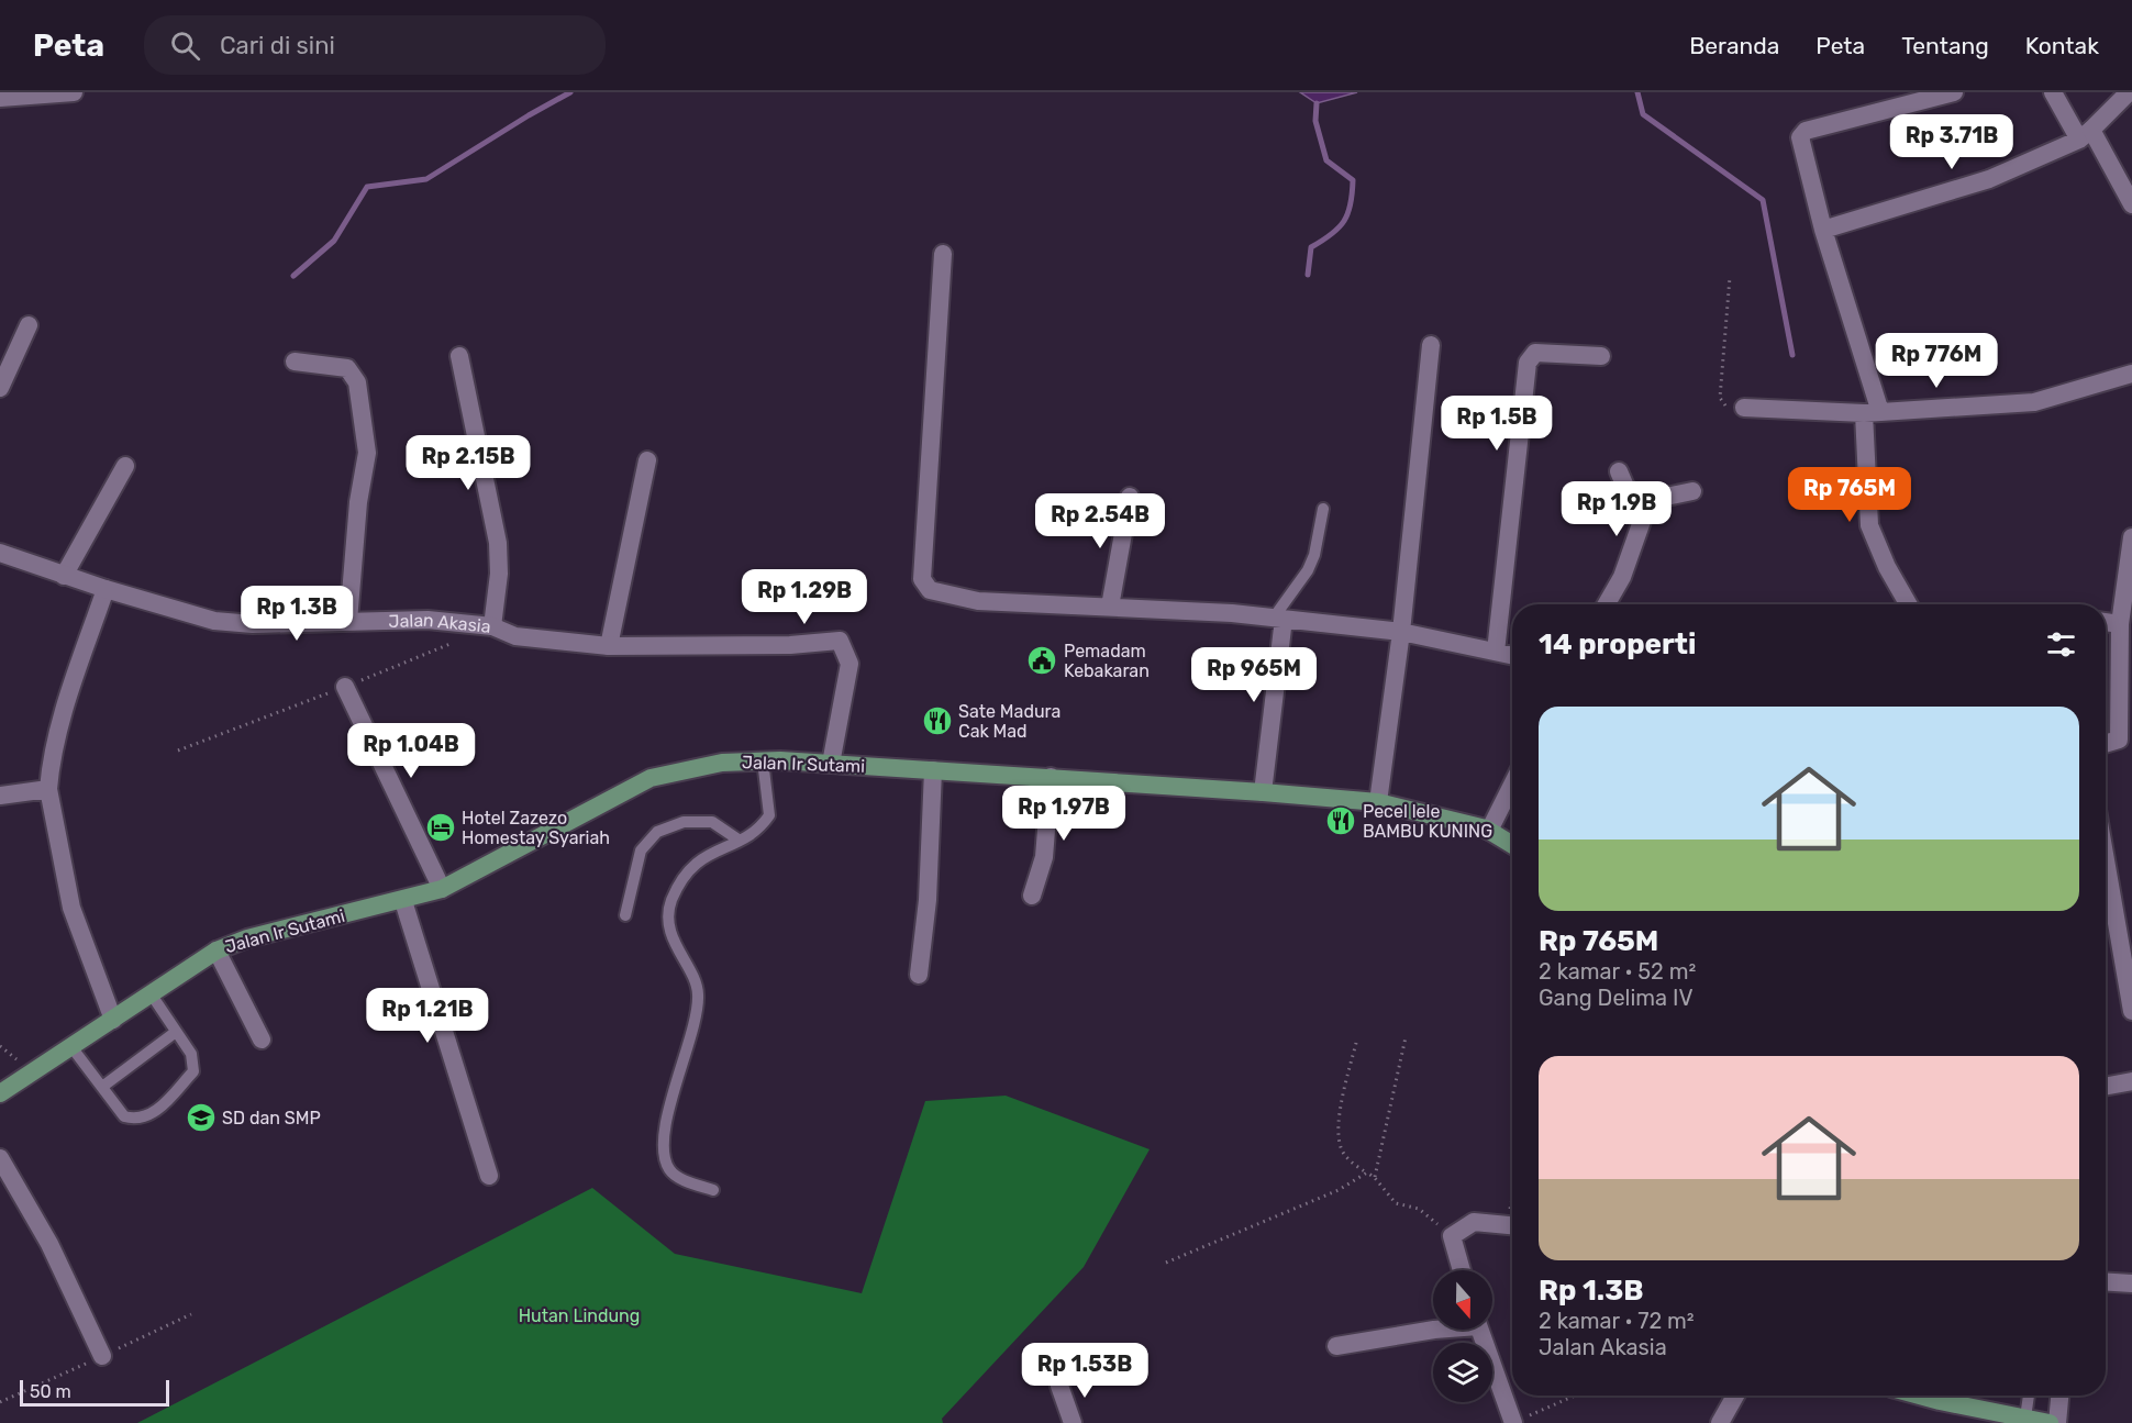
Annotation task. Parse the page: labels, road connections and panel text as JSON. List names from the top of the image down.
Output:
{
  "streets": {
    "main road": ["Jalan Ir Sutami"],
    "street": ["Jalan Akasia"]
  },
  "crossings": [
    ["Jalan Akasia", "Jalan Ir Sutami"]
  ],
  "parks": ["Hutan Lindung"],
  "places": {
    "public building": ["Pemadam Kebakaran"],
    "restaurant": ["Sate Madura Cak Mad", "Pecel lele BAMBU KUNING"],
    "hotel": ["Hotel Zazezo Homestay Syariah"],
    "school or university": ["SD dan SMP"]
  },
  "scale_bar": "50 m",
  "north": "bottom",
  "page": {
    "header": "Peta",
    "search": "Cari di sini",
    "nav": [
      "Beranda",
      "Peta",
      "Tentang",
      "Kontak"
    ],
    "price": [
      "Rp 3.71B",
      "Rp 776M",
      "Rp 1.5B",
      "Rp 2.15B",
      "Rp 765M",
      "Rp 1.9B",
      "Rp 2.54B",
      "Rp 1.29B",
      "Rp 1.3B",
      "Rp 965M",
      "Rp 1.04B",
      "Rp 1.97B",
      "Rp 1.21B",
      "Rp 1.53B"
    ],
    "heading": "14 properti",
    "list": [
      {
        "name": "Rp 765M",
        "note": "2 kamar · 52 m² · Gang Delima IV"
      },
      {
        "name": "Rp 1.3B",
        "note": "2 kamar · 72 m² · Jalan Akasia"
      }
    ],
    "scale": "50 m"
  }
}
